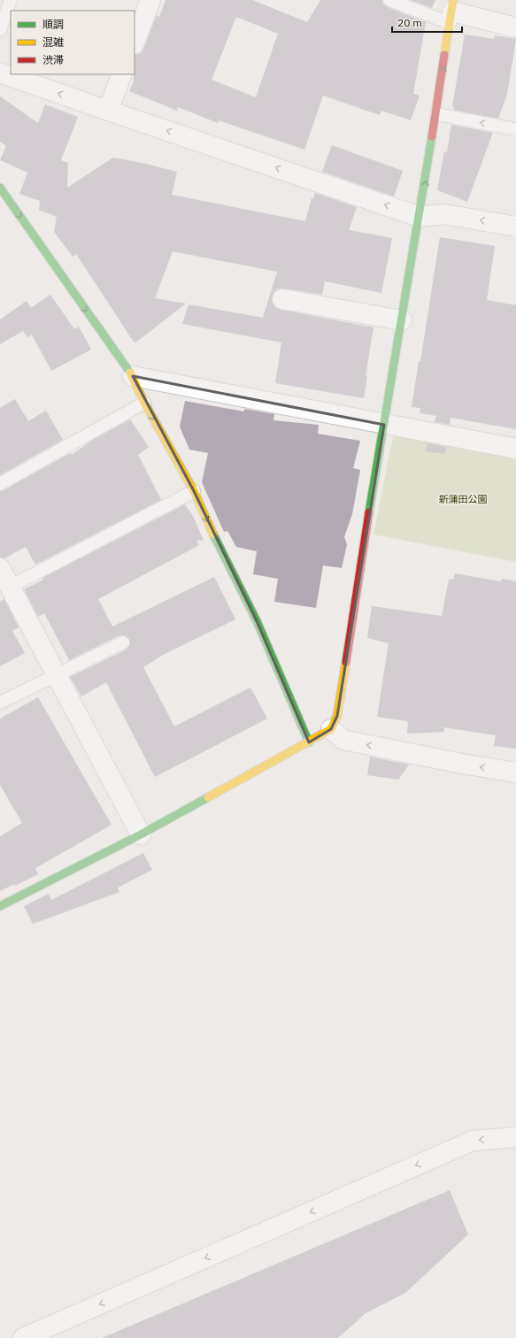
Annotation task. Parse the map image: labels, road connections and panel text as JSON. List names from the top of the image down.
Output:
{
  "parks": ["新蒲田公園"],
  "legend": ["順調", "混雑", "渋滞"],
  "scale_bar": "20 m"
}
